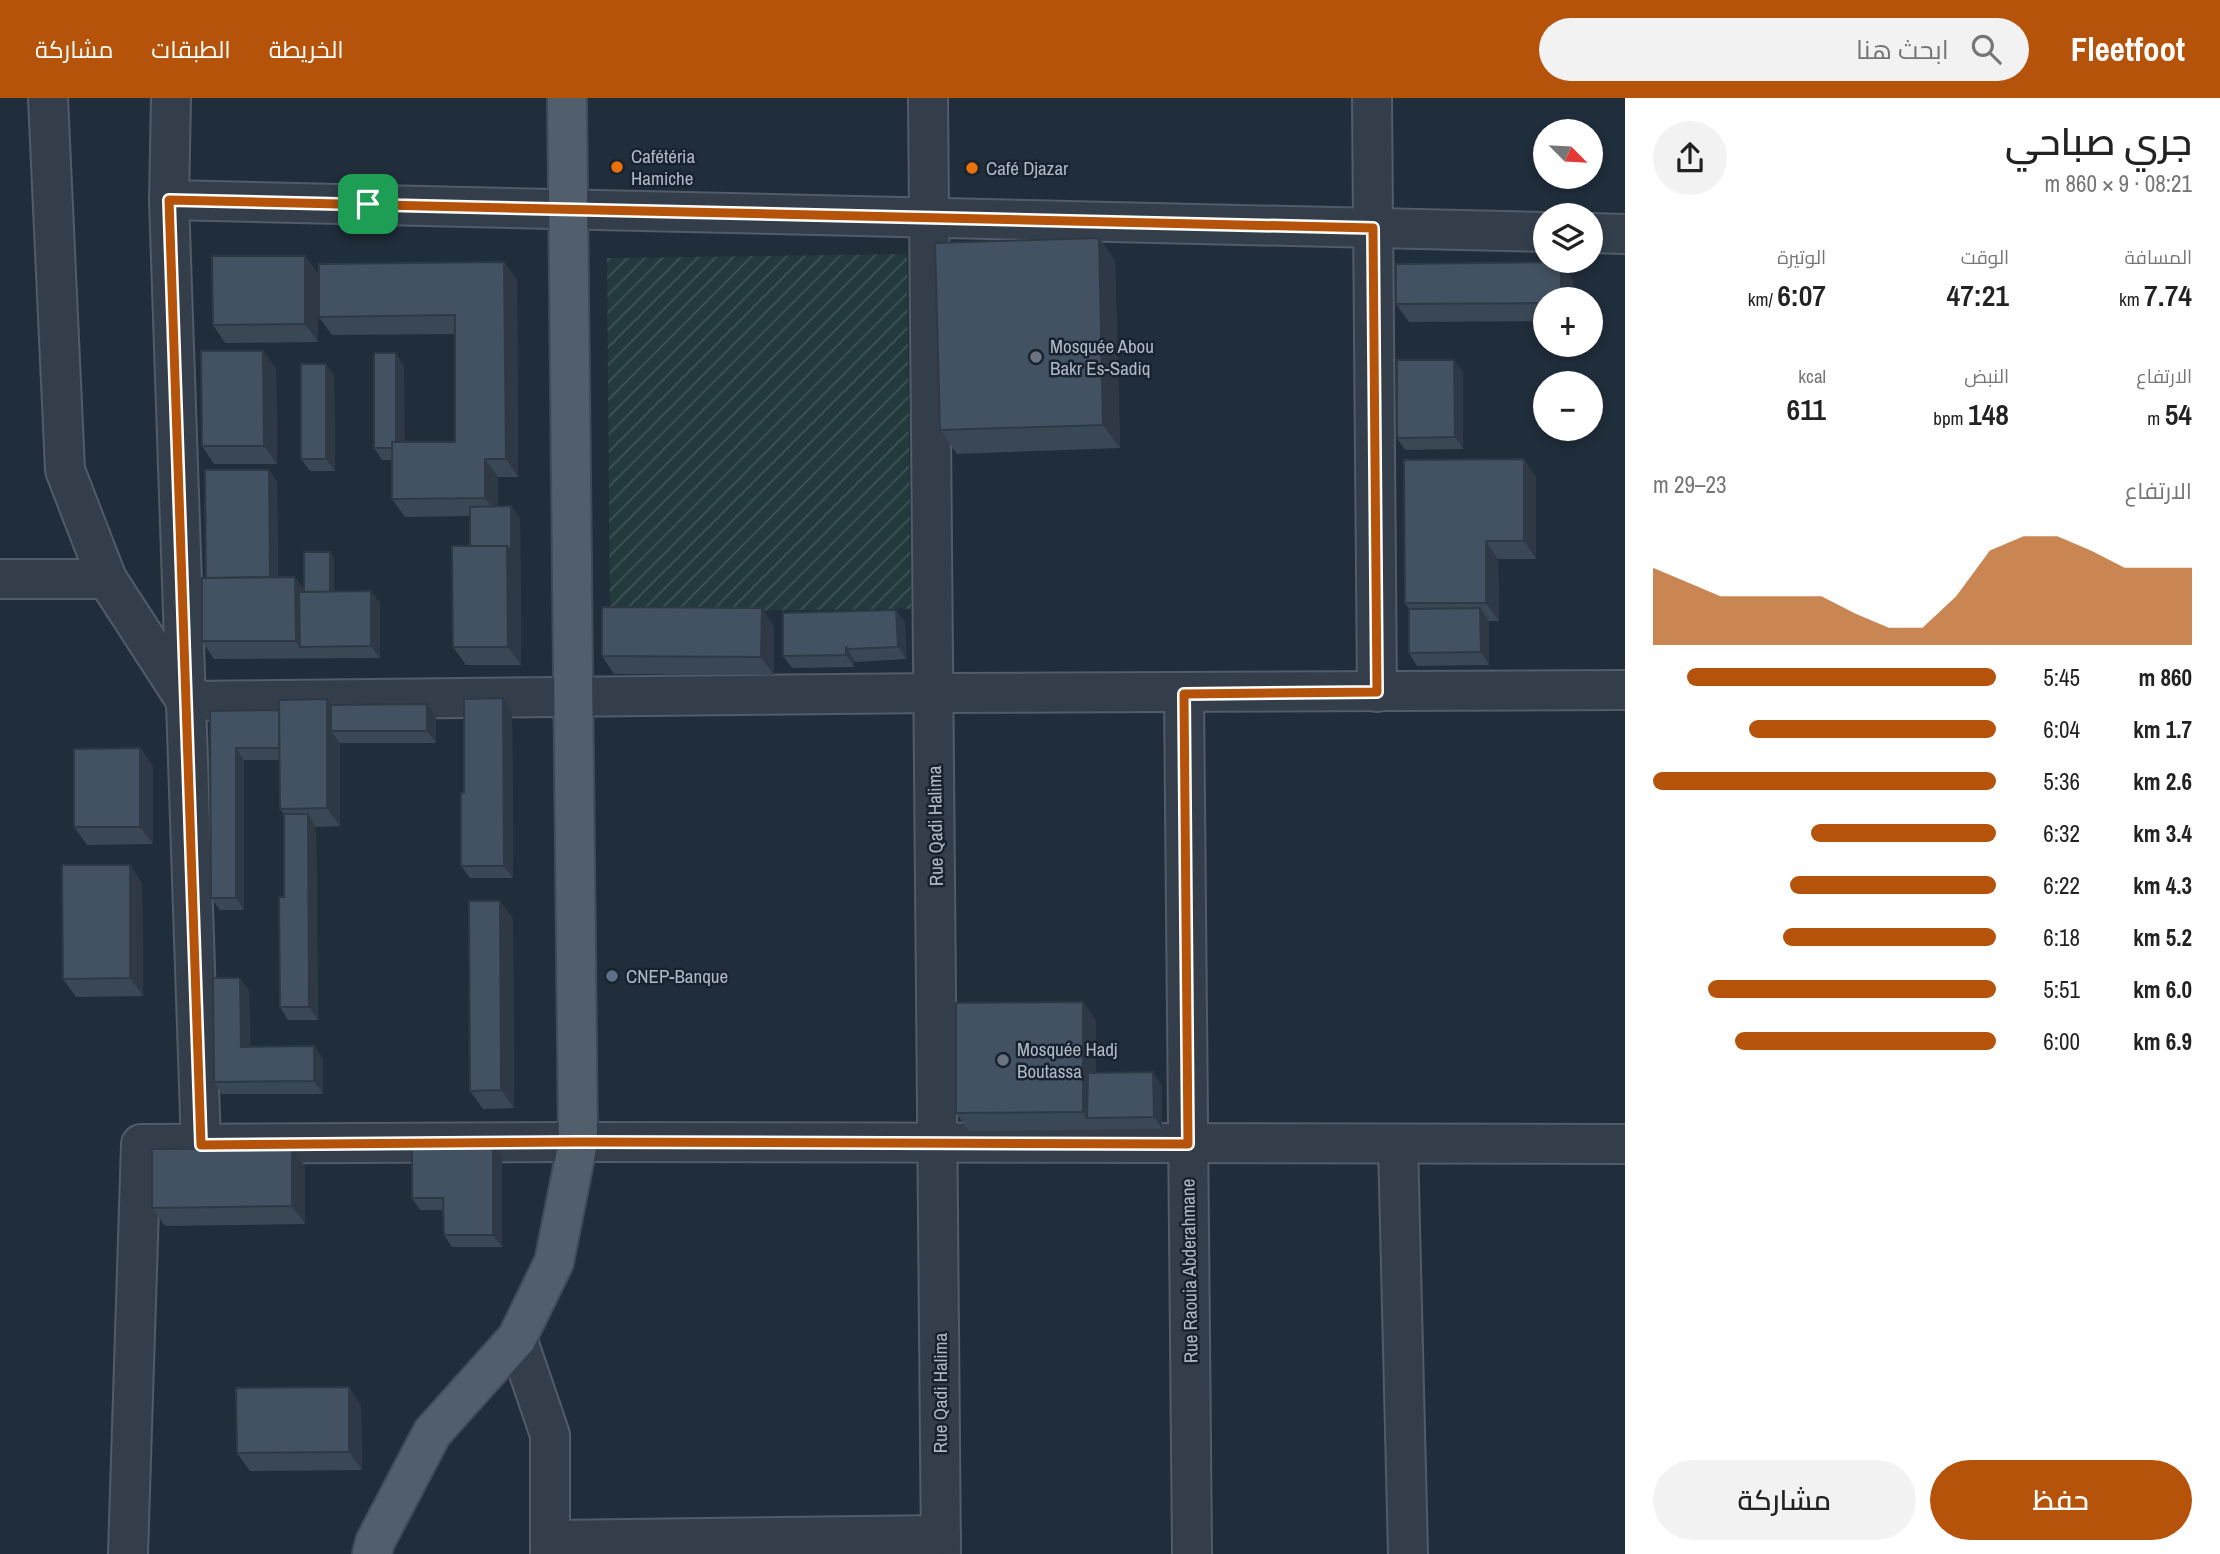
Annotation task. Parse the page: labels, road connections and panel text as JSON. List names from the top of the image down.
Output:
{
  "streets": {
    "street": ["Rue Qadi Halima", "Rue Raouia Abderahmane"]
  },
  "places": [
    "Cafétéria Hamiche",
    "Café Djazar",
    "Mosquée Abou Bakr Es-Sadiq",
    "CNEP-Banque",
    "Mosquée Hadj Boutassa"
  ],
  "north": "bottom right",
  "page": {
    "header": "Fleetfoot",
    "search": "ابحث هنا",
    "nav": ["الخريطة", "الطبقات", "مشاركة"],
    "heading": ["جري صباحي", "08:21 · 9 × 860 m"],
    "map_buttons": ["+", "−"],
    "stats": [
      ["المسافة", "7.74 km"],
      ["الوقت", "47:21"],
      ["الوتيرة", "6:07 /km"],
      ["الارتفاع", "54 m"],
      ["النبض", "148 bpm"],
      ["kcal", "611"]
    ],
    "chart": ["الارتفاع", "23–29 m"],
    "list": [
      {
        "name": "860 m",
        "note": "5:45"
      },
      {
        "name": "1.7 km",
        "note": "6:04"
      },
      {
        "name": "2.6 km",
        "note": "5:36"
      },
      {
        "name": "3.4 km",
        "note": "6:32"
      },
      {
        "name": "4.3 km",
        "note": "6:22"
      },
      {
        "name": "5.2 km",
        "note": "6:18"
      },
      {
        "name": "6.0 km",
        "note": "5:51"
      },
      {
        "name": "6.9 km",
        "note": "6:00"
      }
    ],
    "buttons": ["حفظ", "مشاركة"]
  }
}
